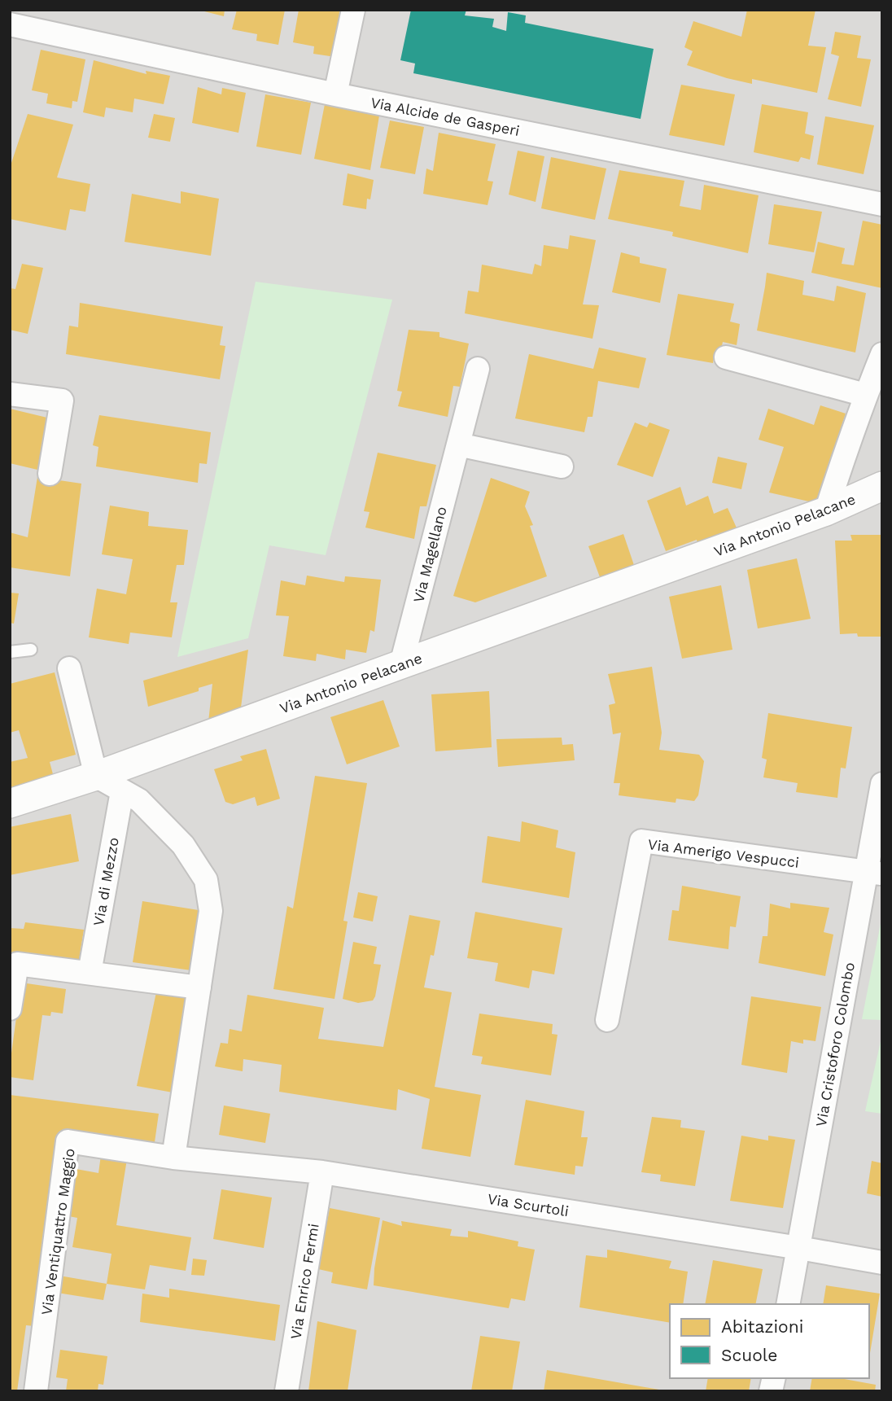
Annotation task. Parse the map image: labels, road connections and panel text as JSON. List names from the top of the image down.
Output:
{
  "streets": {
    "street": [
      "Via Alcide de Gasperi",
      "Via Antonio Pelacane",
      "Via Magellano",
      "Via Amerigo Vespucci",
      "Via di Mezzo",
      "Via Cristoforo Colombo",
      "Via Scurtoli",
      "Via Ventiquattro Maggio",
      "Via Enrico Fermi"
    ]
  },
  "crossings": [
    ["Via Antonio Pelacane", "Via Magellano"],
    ["Via Amerigo Vespucci", "Via Cristoforo Colombo"],
    ["Via Cristoforo Colombo", "Via Scurtoli"],
    ["Via Scurtoli", "Via Ventiquattro Maggio"],
    ["Via Scurtoli", "Via Enrico Fermi"]
  ],
  "legend": ["Abitazioni", "Scuole"]
}
